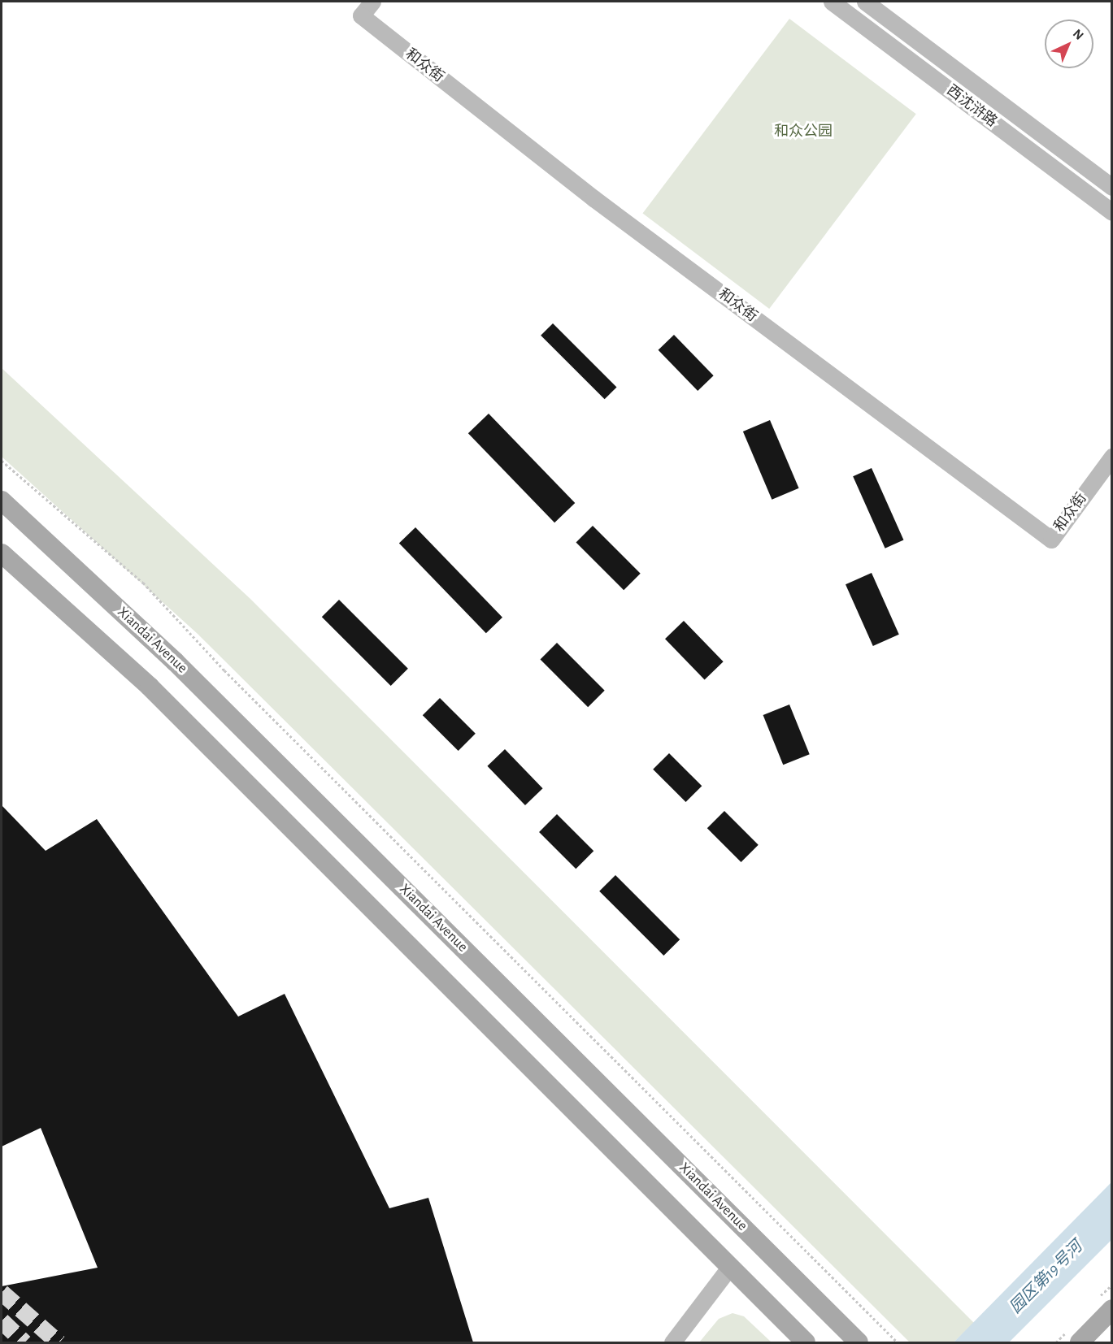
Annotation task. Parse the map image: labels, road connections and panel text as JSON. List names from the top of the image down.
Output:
{
  "streets": {
    "main road": ["Xiandai Avenue"],
    "street": ["和众街", "西沈浒路"]
  },
  "water": ["园区第19号河"],
  "parks": ["和众公园"],
  "north": "top right"
}
